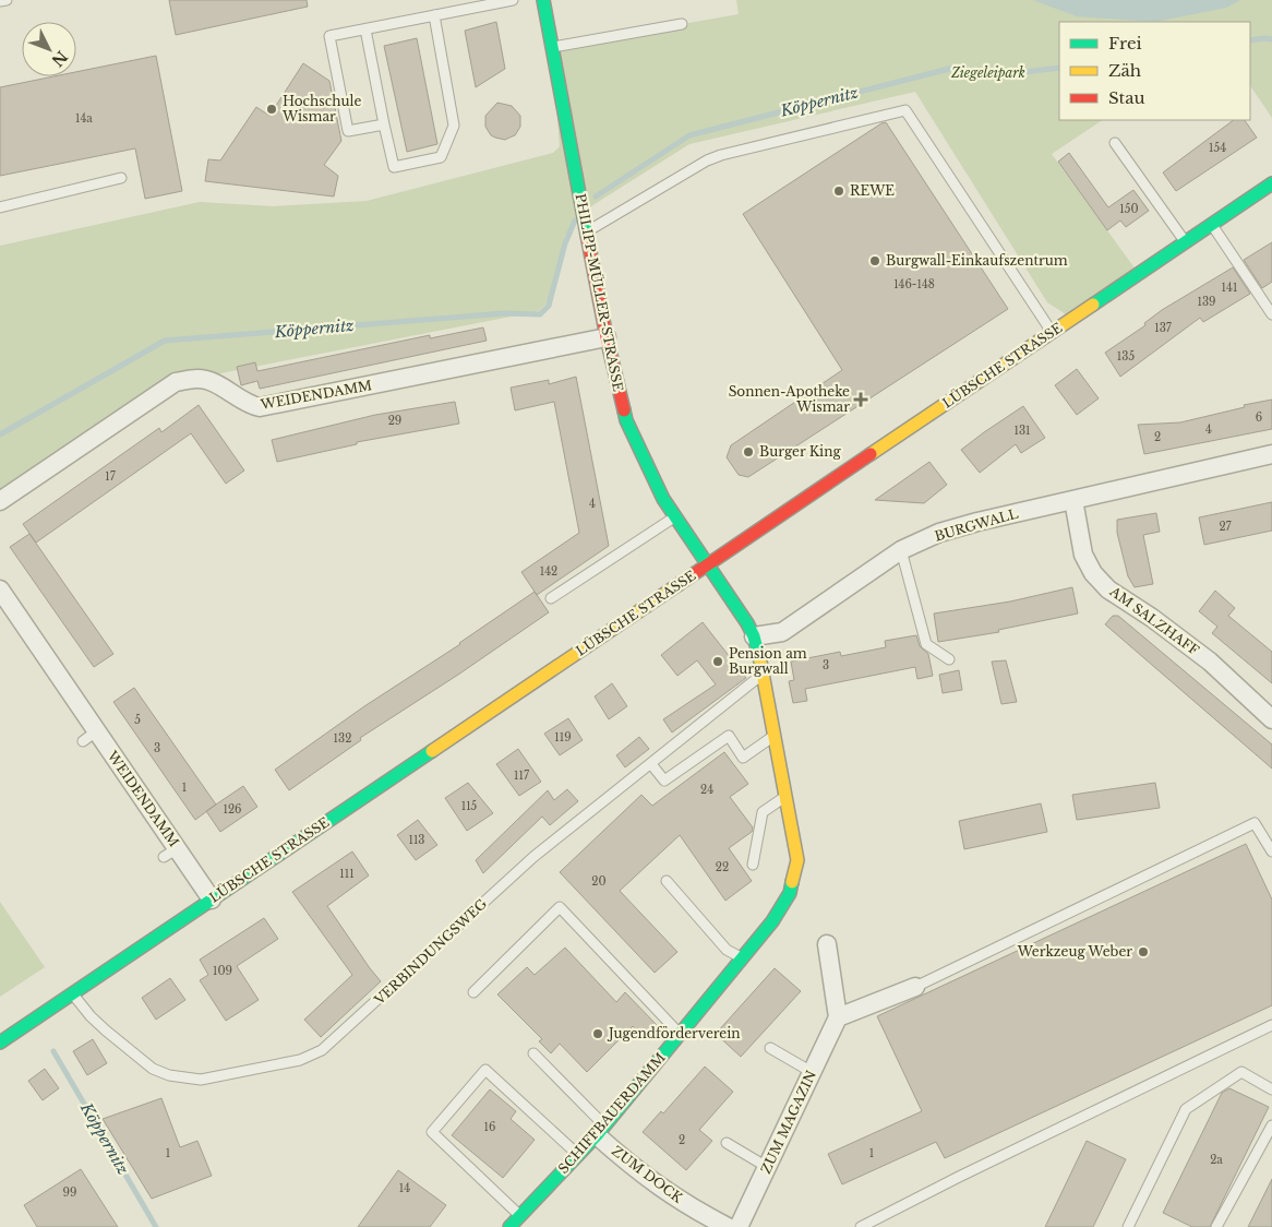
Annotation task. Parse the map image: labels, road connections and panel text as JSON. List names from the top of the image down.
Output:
{
  "streets": {
    "street": [
      "PHILIPP-MÜLLER-STRASSE",
      "LÜBSCHE STRASSE",
      "WEIDENDAMM",
      "BURGWALL",
      "AM SALZHAFF",
      "SCHIFFBAUERDAMM",
      "ZUM MAGAZIN",
      "ZUM DOCK"
    ],
    "lane": ["VERBINDUNGSWEG"]
  },
  "crossings": [
    ["PHILIPP-MÜLLER-STRASSE", "LÜBSCHE STRASSE"],
    ["PHILIPP-MÜLLER-STRASSE", "WEIDENDAMM"],
    ["LÜBSCHE STRASSE", "WEIDENDAMM"],
    ["LÜBSCHE STRASSE", "VERBINDUNGSWEG"],
    ["BURGWALL", "AM SALZHAFF"],
    ["BURGWALL", "SCHIFFBAUERDAMM"],
    ["VERBINDUNGSWEG", "SCHIFFBAUERDAMM"],
    ["SCHIFFBAUERDAMM", "ZUM DOCK"]
  ],
  "water": ["Köppernitz"],
  "parks": ["Ziegeleipark"],
  "places": {
    "other": [
      "Hochschule Wismar",
      "REWE",
      "Burgwall-Einkaufszentrum",
      "Burger King",
      "Pension am Burgwall",
      "Werkzeug Weber",
      "Jugendförderverein"
    ],
    "health": ["Sonnen-Apotheke Wismar"]
  },
  "house_numbers": [
    "14a",
    "154",
    "150",
    "146-148",
    "141",
    "139",
    "137",
    "135",
    "6",
    "29",
    "4",
    "131",
    "2",
    "17",
    "4",
    "27",
    "142",
    "3",
    "5",
    "119",
    "132",
    "3",
    "117",
    "1",
    "24",
    "115",
    "126",
    "113",
    "22",
    "111",
    "20",
    "109",
    "16",
    "2",
    "1",
    "1",
    "2a",
    "14",
    "99"
  ],
  "legend": ["Frei", "Zäh", "Stau"],
  "north": "bottom right"
}
